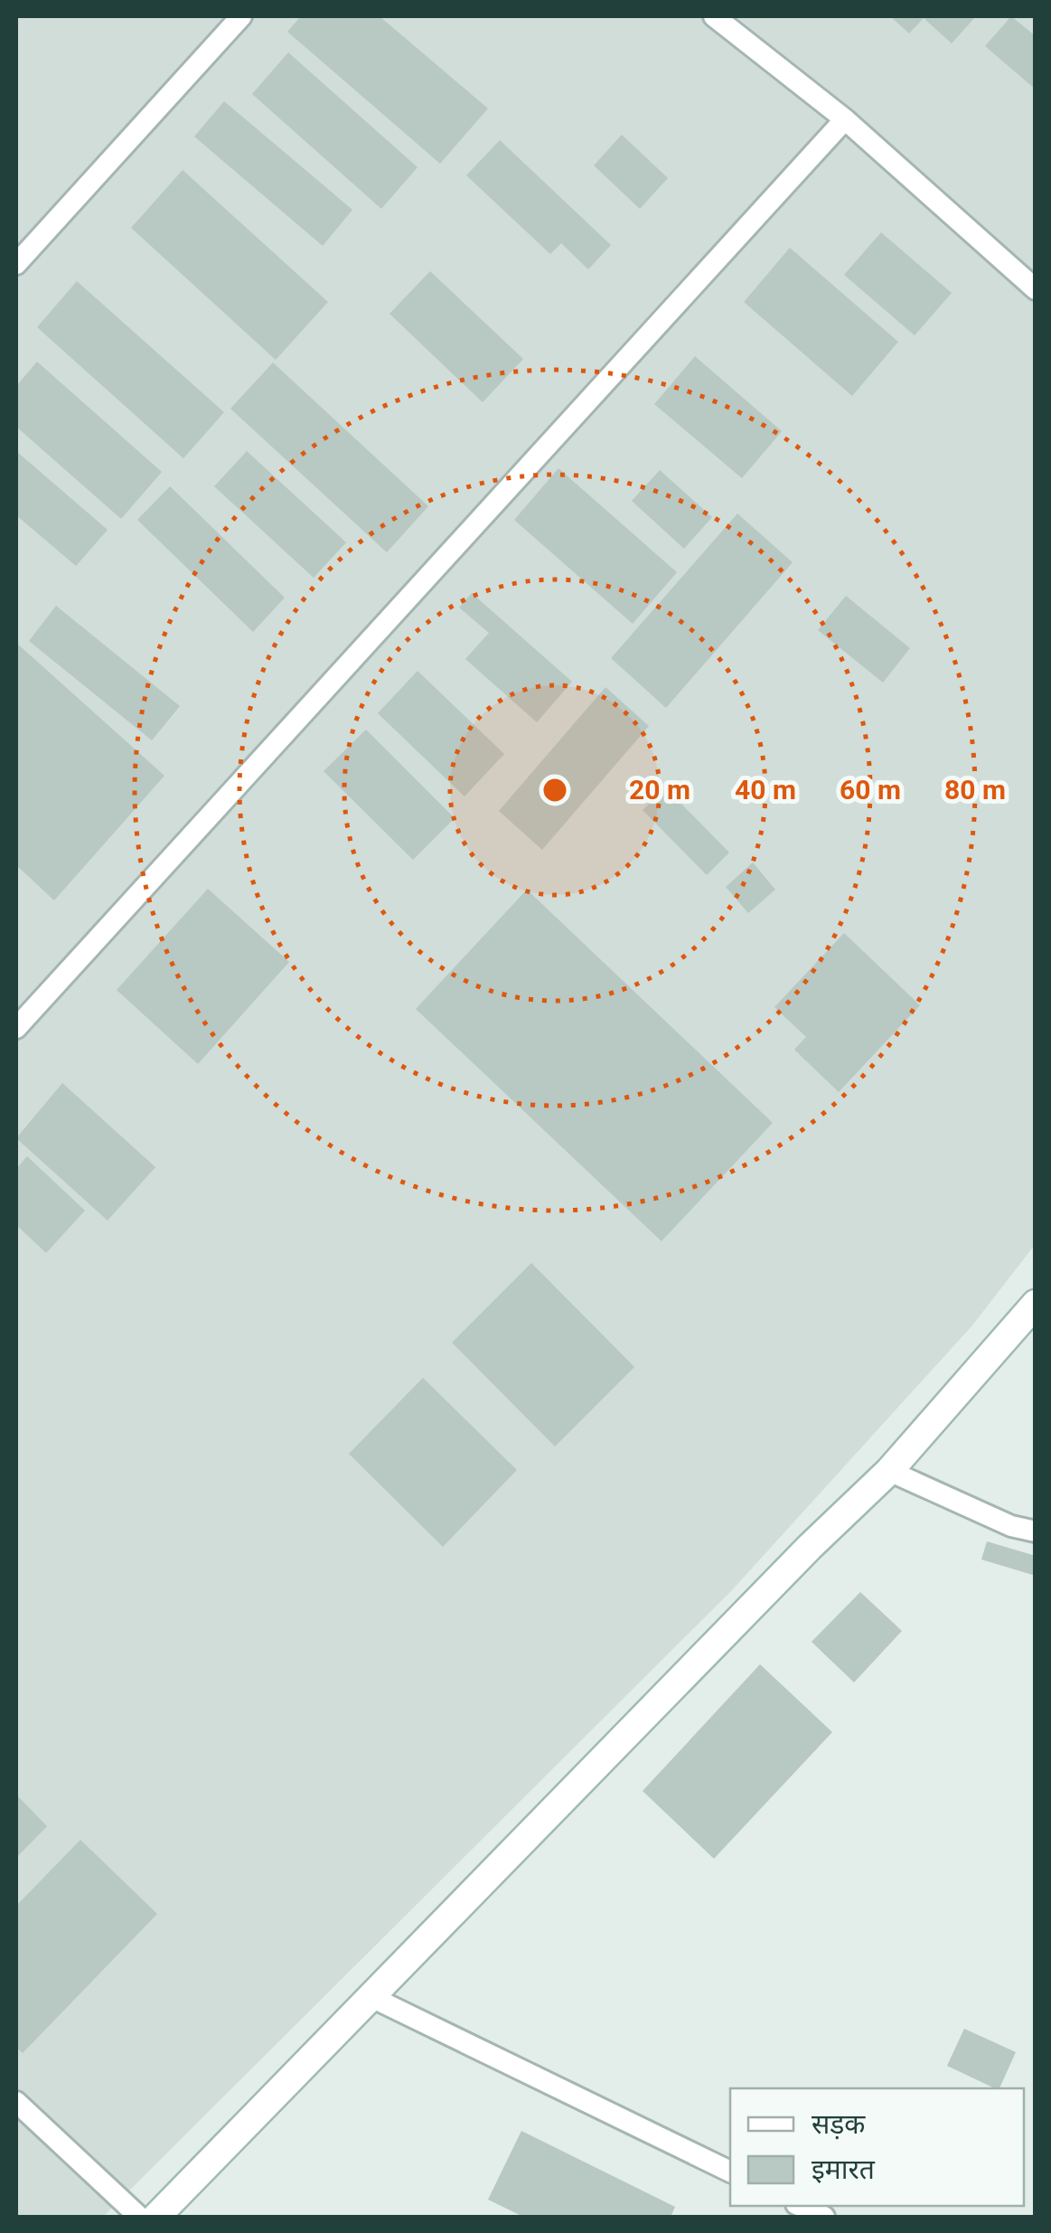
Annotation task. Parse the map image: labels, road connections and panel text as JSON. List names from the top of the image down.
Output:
{
  "legend": ["सड़क", "इमारत"],
  "rings": [
    "20 m",
    "40 m",
    "60 m",
    "80 m"
  ]
}
